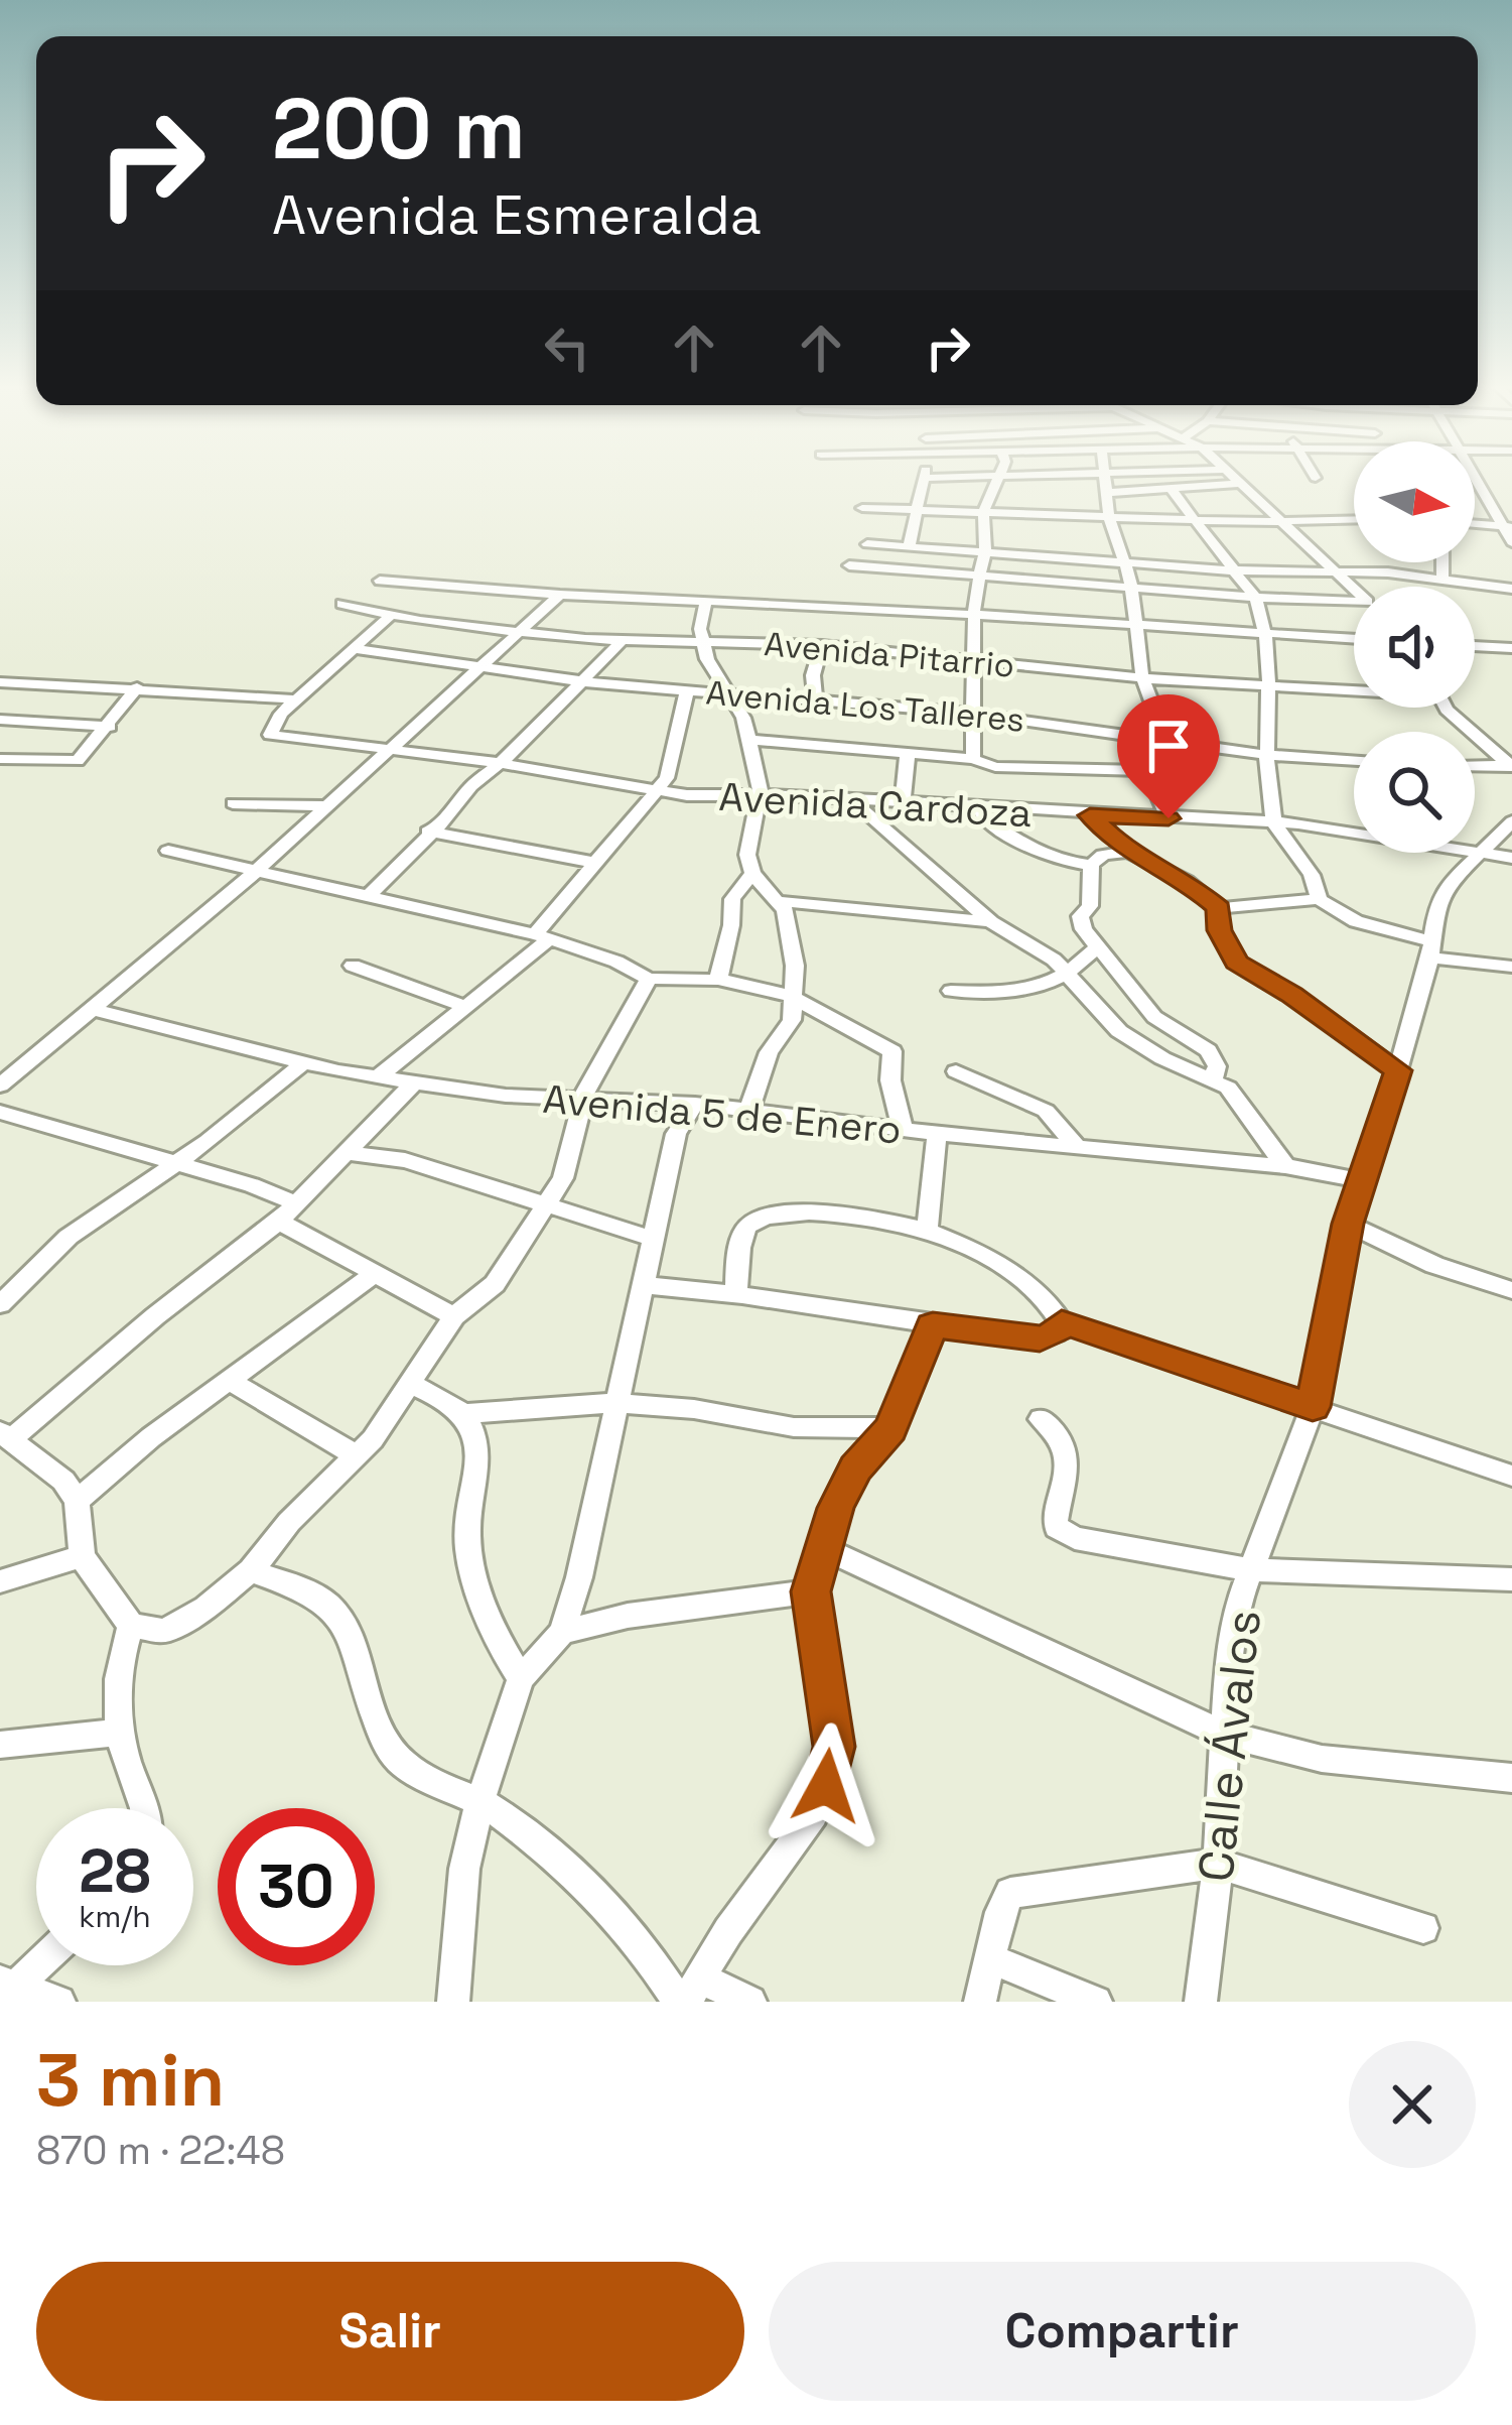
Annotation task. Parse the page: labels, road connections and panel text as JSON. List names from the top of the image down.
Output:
{
  "streets": {
    "street": [
      "Avenida Pitarrio",
      "Avenida Los Talleres",
      "Avenida Cardoza",
      "Avenida 5 de Enero",
      "Calle Ávalos"
    ]
  },
  "crossings": [
    ["Avenida Cardoza", "Calle Ávalos"],
    ["Avenida 5 de Enero", "Calle Ávalos"]
  ],
  "north": "right",
  "page": {
    "turn": ["200 m", "Avenida Esmeralda"],
    "speed": "28 km/h",
    "limit": "30",
    "heading": ["3 min", "870 m · 22:48"],
    "buttons": ["Salir", "Compartir"]
  }
}
